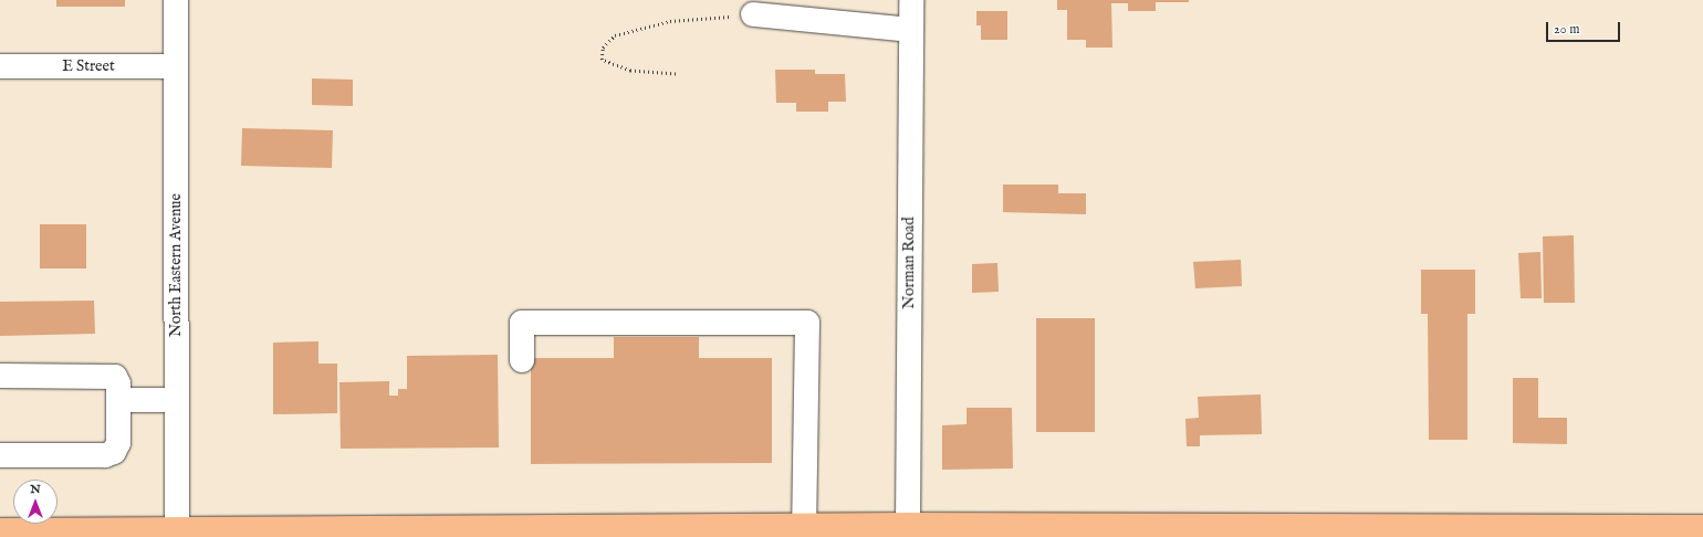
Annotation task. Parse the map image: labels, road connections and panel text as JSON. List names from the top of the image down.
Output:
{
  "streets": {
    "street": ["E Street", "Norman Road", "North Eastern Avenue"]
  },
  "crossings": [
    ["E Street", "North Eastern Avenue"]
  ],
  "scale_bar": "20 m",
  "north": "top"
}
